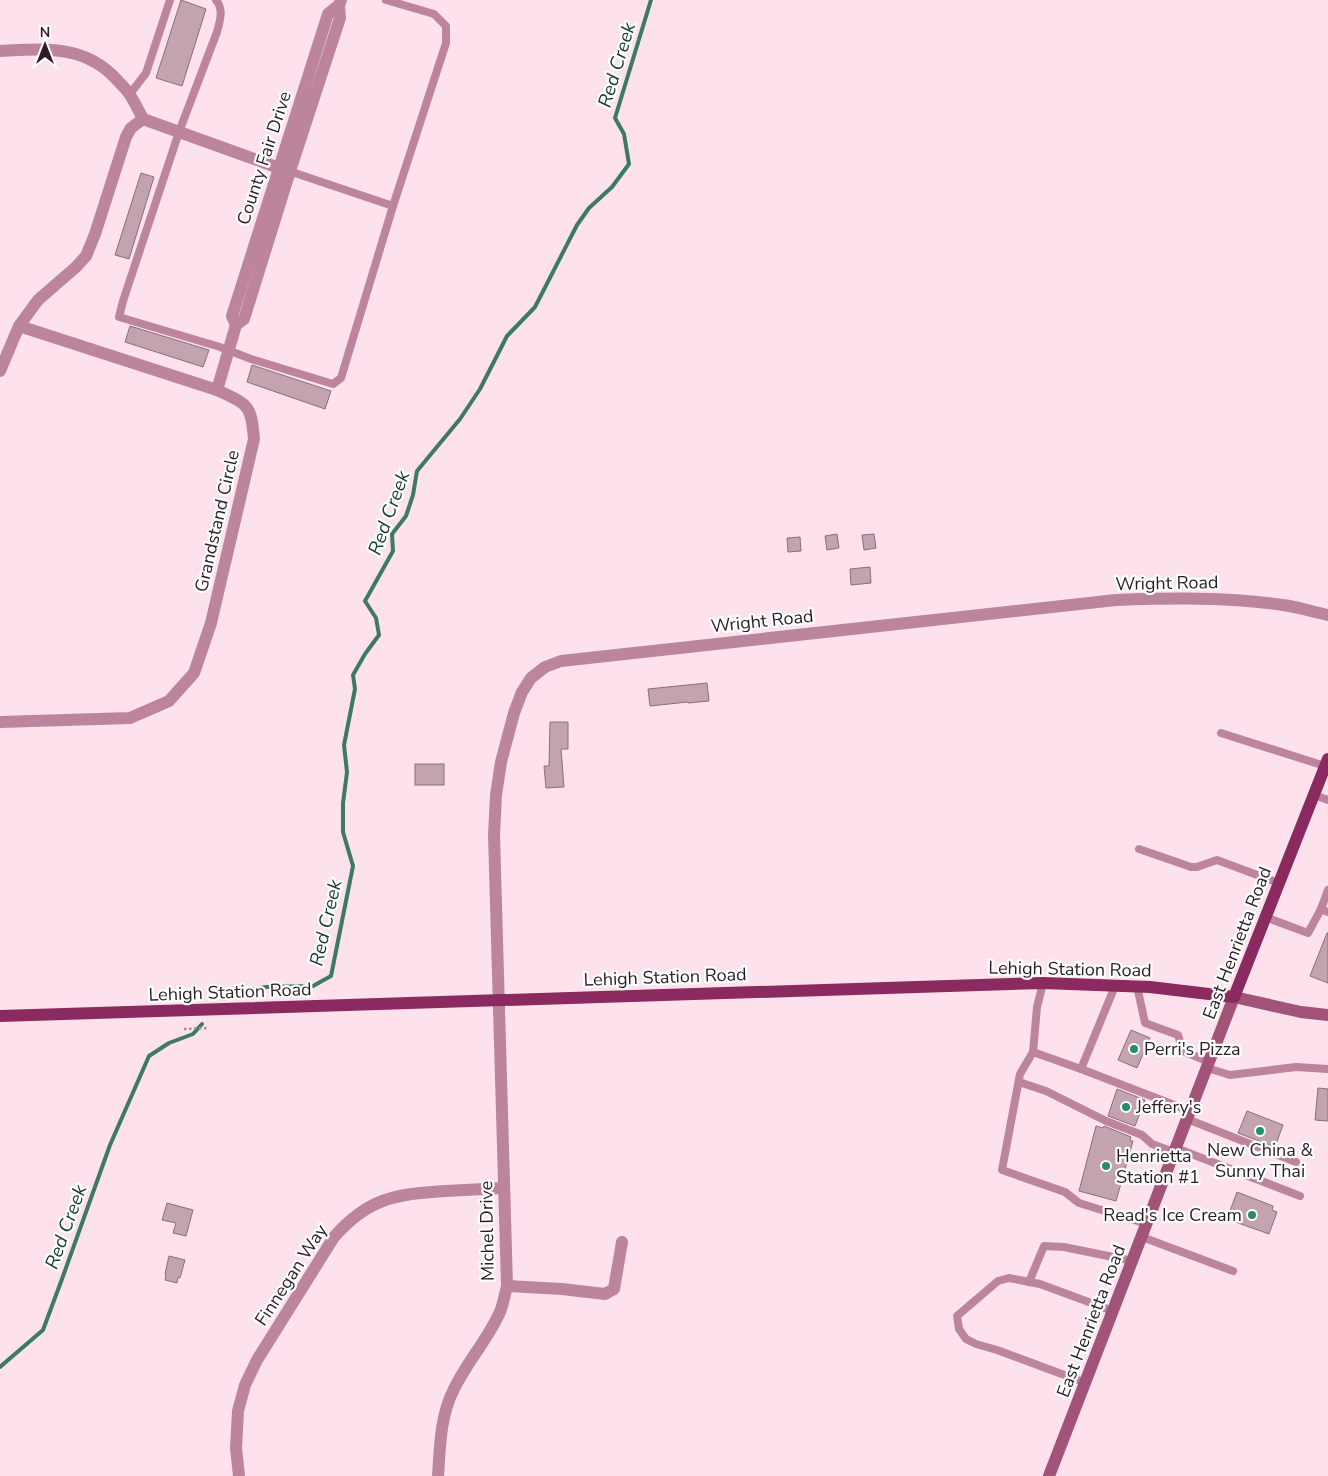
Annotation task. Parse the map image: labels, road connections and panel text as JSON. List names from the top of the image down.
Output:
{
  "streets": {
    "main road": ["East Henrietta Road", "Lehigh Station Road"],
    "street": [
      "County Fair Drive",
      "Grandstand Circle",
      "Wright Road",
      "Michel Drive",
      "Finnegan Way"
    ]
  },
  "crossings": [
    ["County Fair Drive", "Grandstand Circle"],
    ["Wright Road", "Lehigh Station Road"],
    ["Wright Road", "Michel Drive"],
    ["East Henrietta Road", "Lehigh Station Road"],
    ["Lehigh Station Road", "Michel Drive"],
    ["Michel Drive", "Finnegan Way"]
  ],
  "water": ["Red Creek"],
  "places": [
    "Perri's Pizza",
    "Jeffery's",
    "New China & Sunny Thai",
    "Henrietta Station #1",
    "Read's Ice Cream"
  ],
  "north": "top"
}
